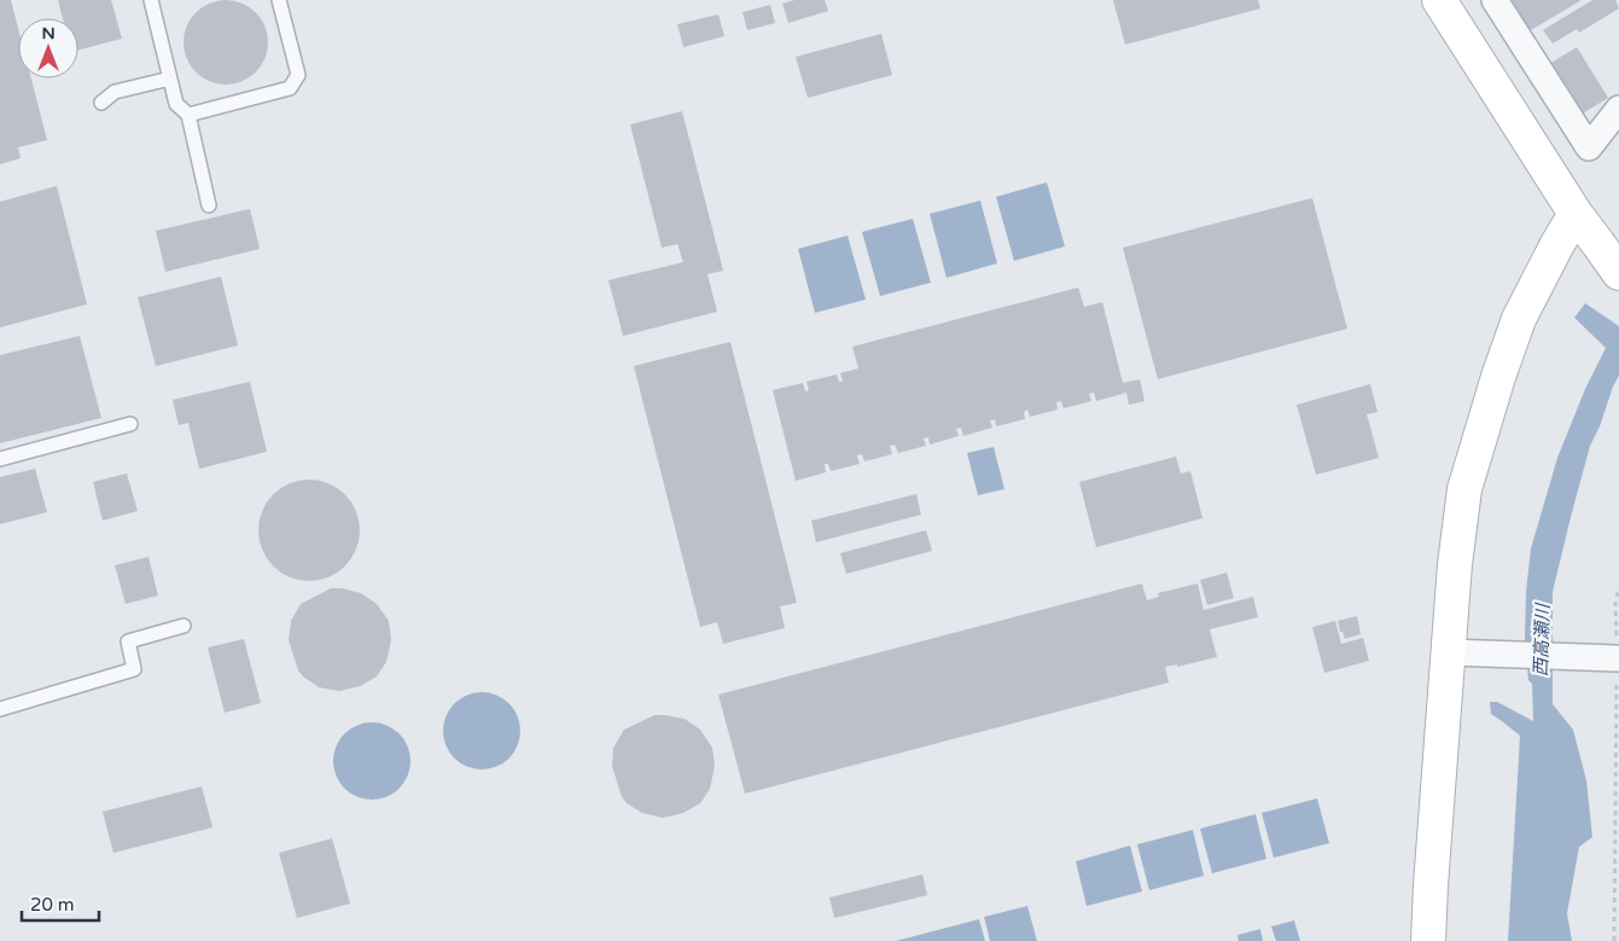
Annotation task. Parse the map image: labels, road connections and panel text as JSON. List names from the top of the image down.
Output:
{
  "water": ["西高瀬川"],
  "scale_bar": "20 m",
  "north": "top"
}
